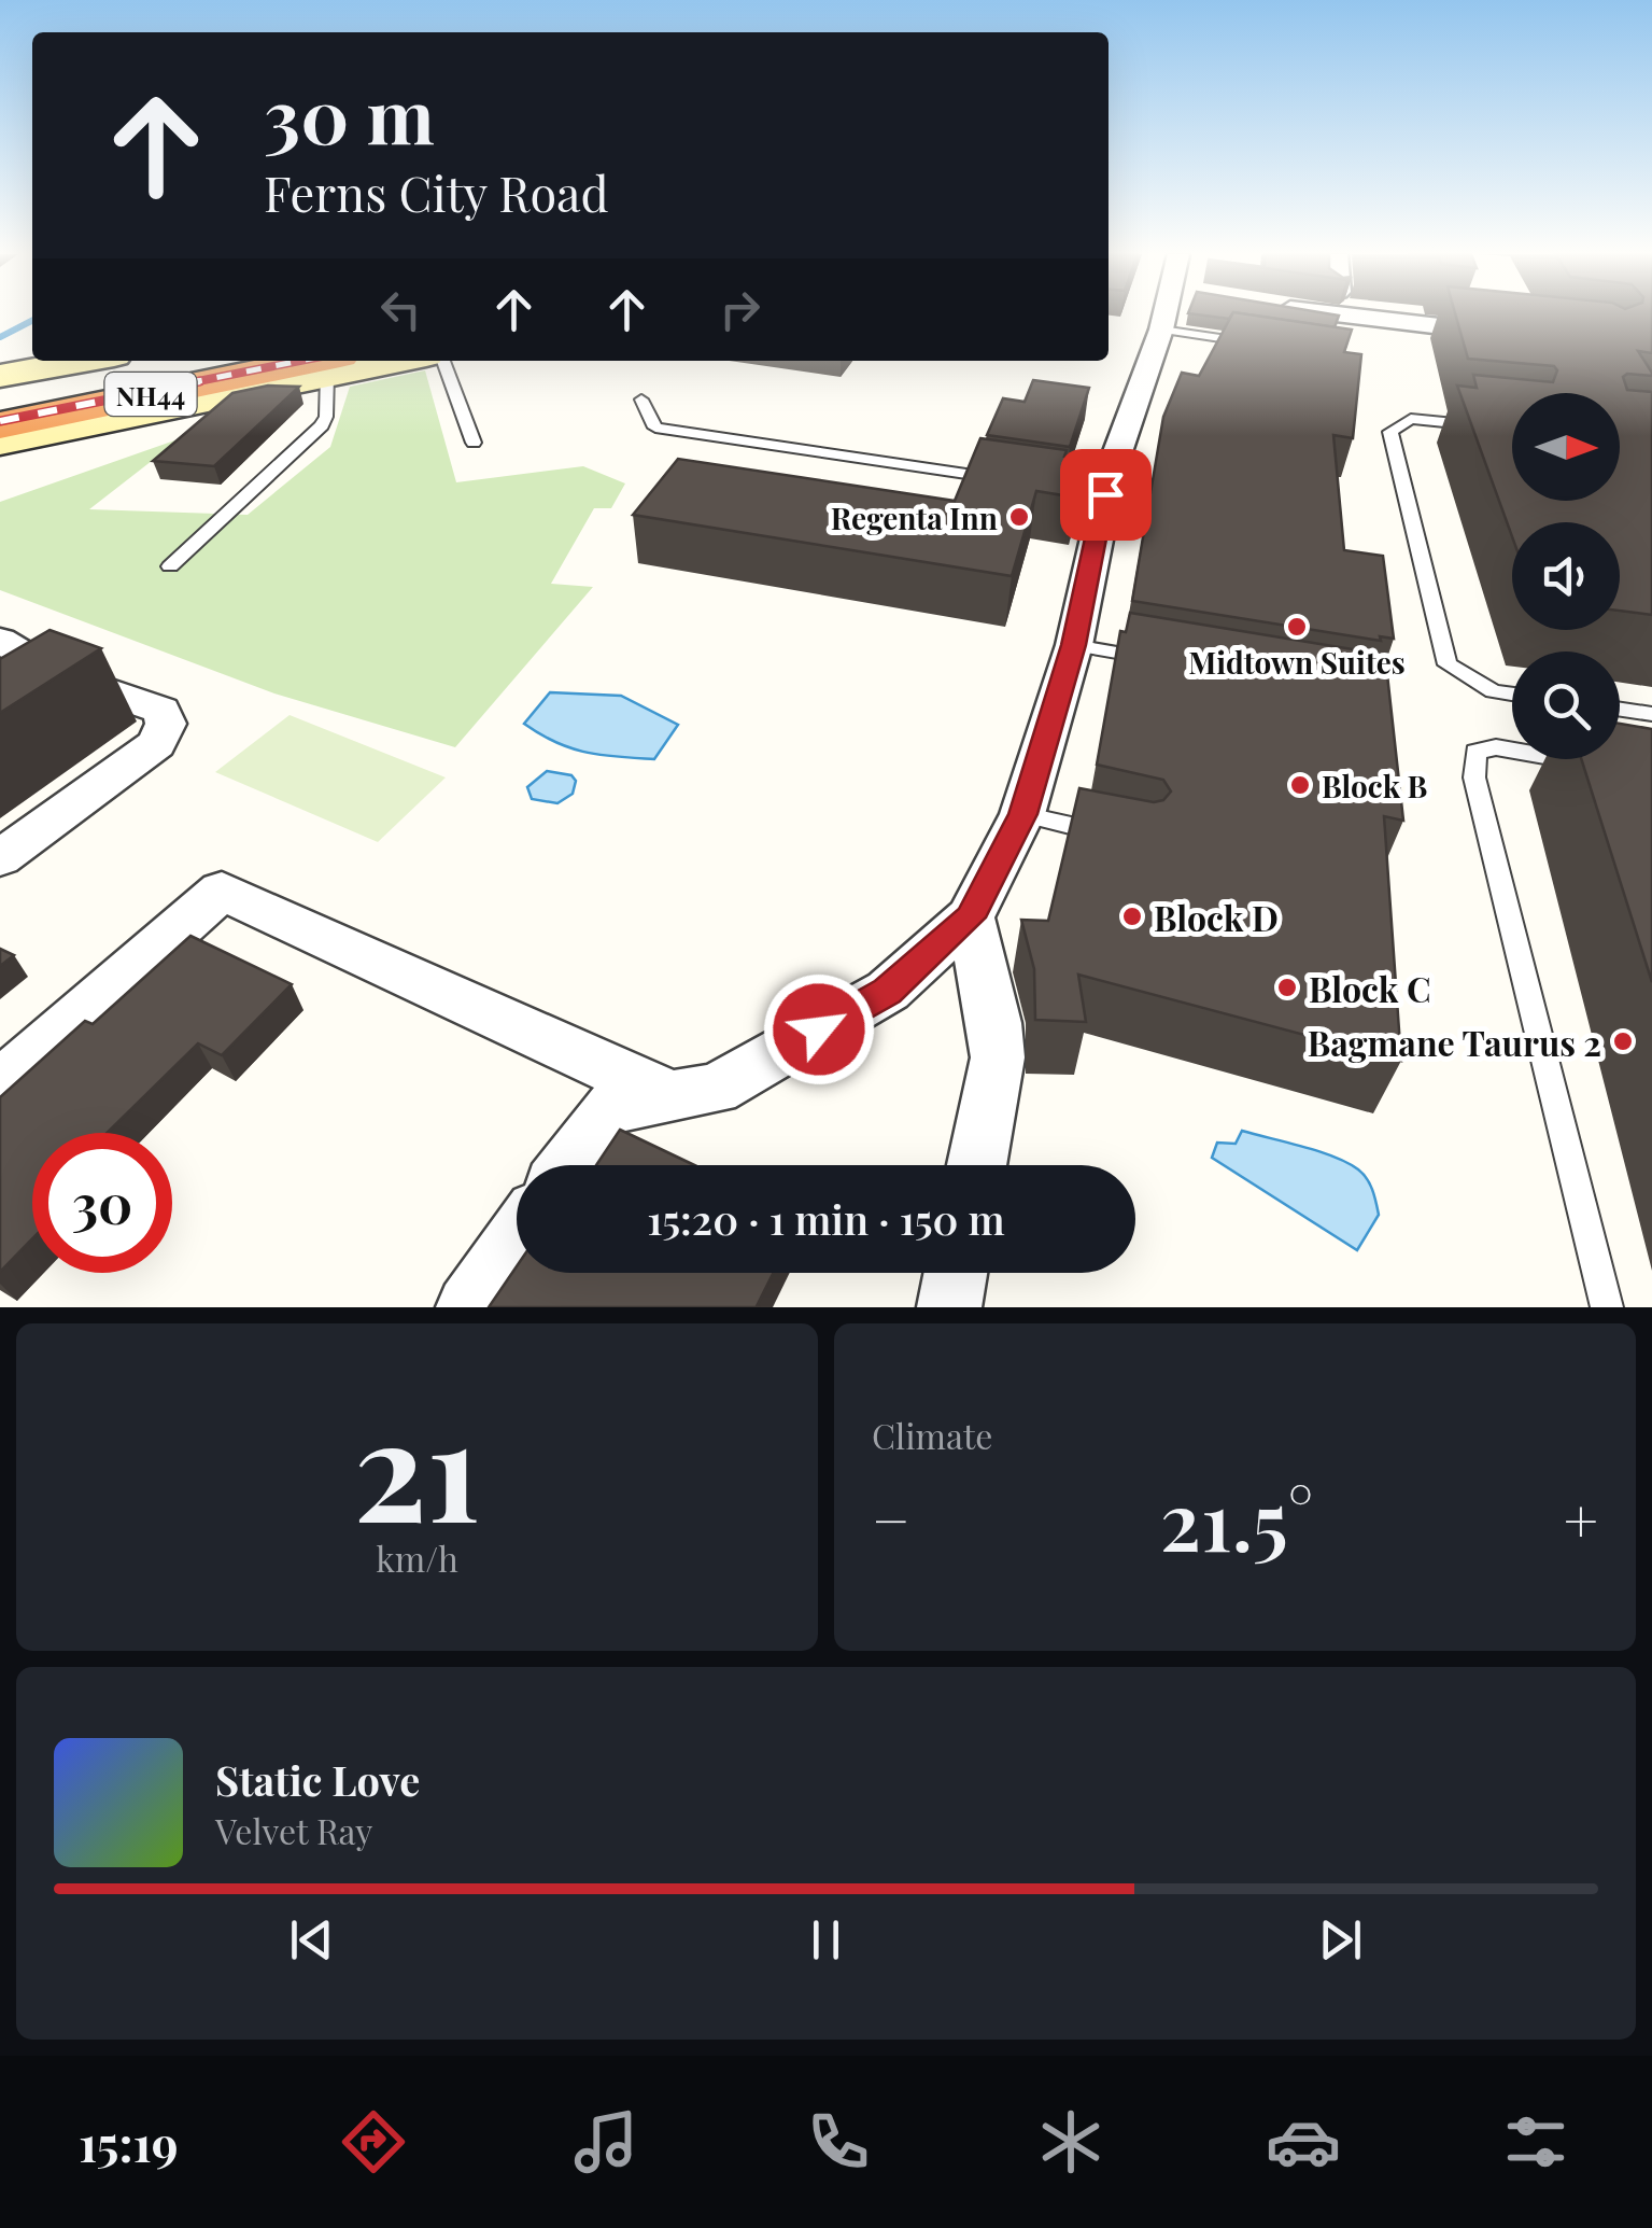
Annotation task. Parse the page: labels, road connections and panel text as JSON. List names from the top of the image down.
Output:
{
  "streets": {
    "highway": ["NH44"]
  },
  "places": [
    "Regenta Inn",
    "Midtown Suites",
    "Block B",
    "Block D",
    "Block C",
    "Bagmane Taurus 2"
  ],
  "north": "right",
  "page": {
    "turn": ["30 m", "Ferns City Road"],
    "limit": "30",
    "trip": "15:20 · 1 min · 150 m",
    "tile": [
      ["21", "km/h"],
      "Climate"
    ],
    "heat": ["−", "21.5°", "+"],
    "song": ["Static Love", "Velvet Ray"],
    "tabs": "15:19"
  }
}
